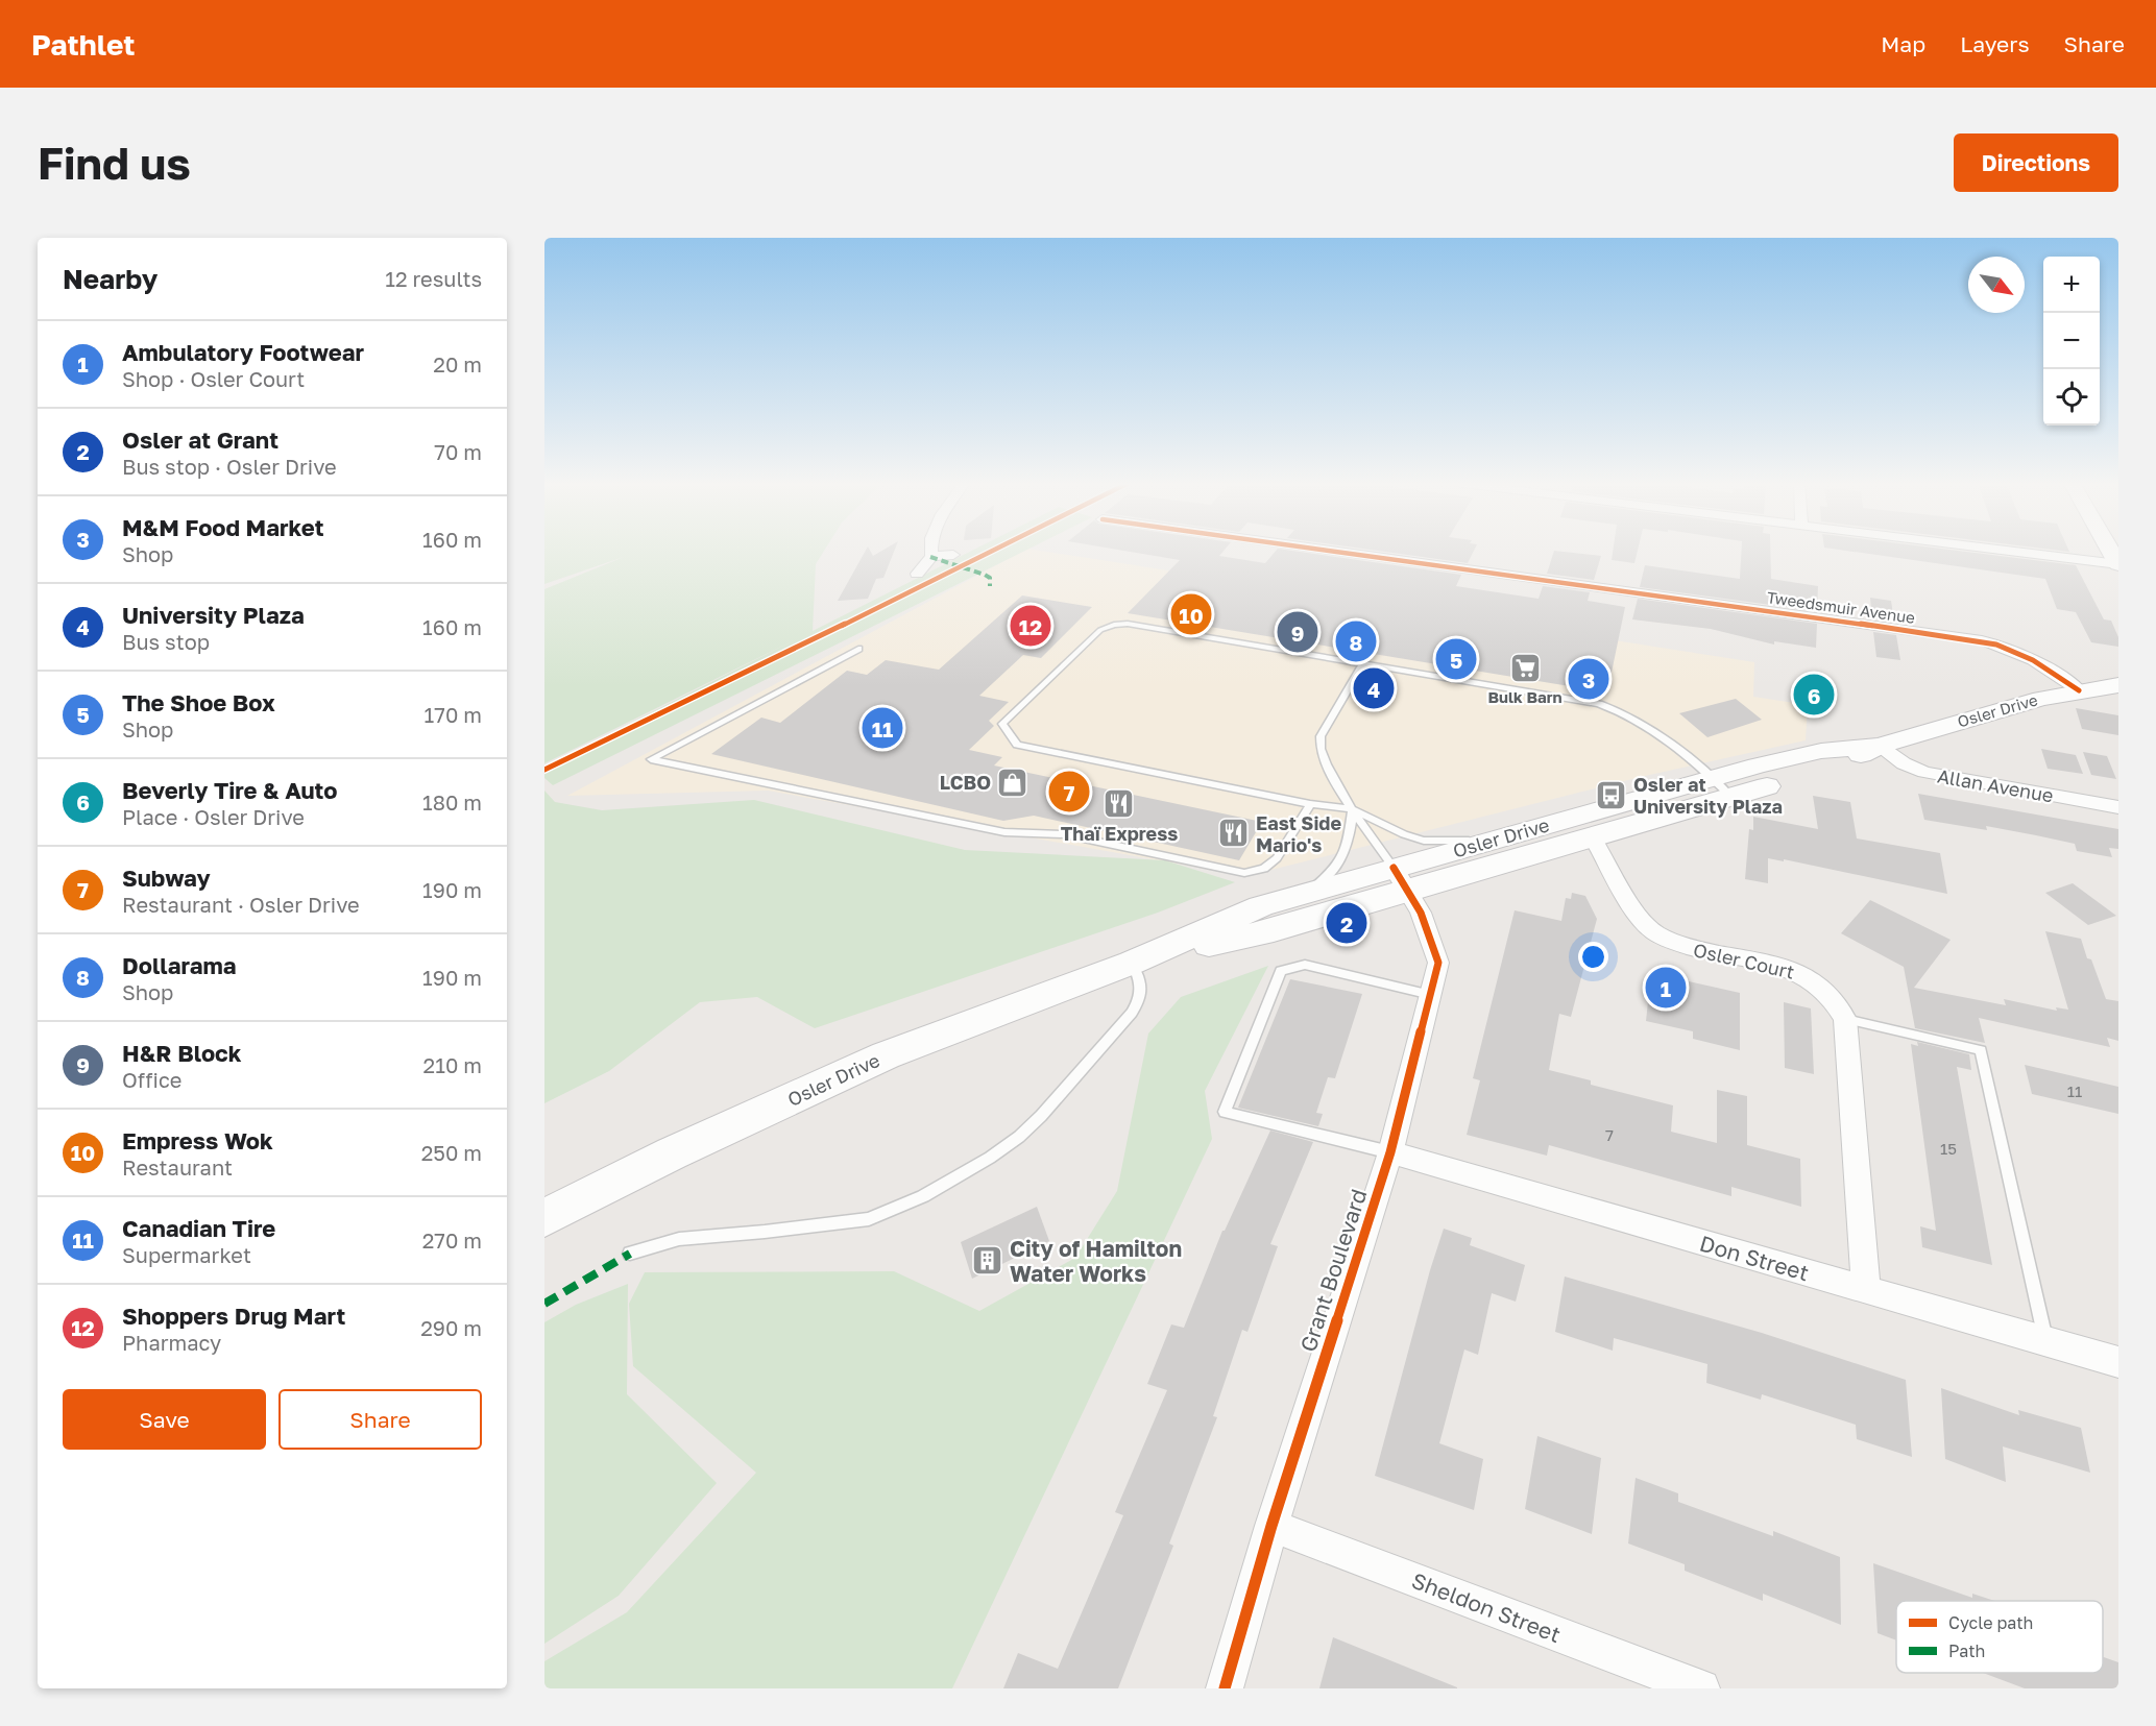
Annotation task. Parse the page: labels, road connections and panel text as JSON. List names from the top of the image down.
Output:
{
  "streets": {
    "main road": ["Osler Drive"],
    "street": [
      "Tweedsmuir Avenue",
      "Allan Avenue",
      "Osler Court",
      "Don Street",
      "Grant Boulevard",
      "Sheldon Street"
    ]
  },
  "crossings": [
    ["Tweedsmuir Avenue", "Osler Drive"],
    ["Osler Drive", "Allan Avenue"],
    ["Osler Drive", "Osler Court"],
    ["Osler Drive", "Grant Boulevard"],
    ["Osler Court", "Don Street"],
    ["Don Street", "Grant Boulevard"],
    ["Grant Boulevard", "Sheldon Street"]
  ],
  "places": {
    "supermarket": ["Bulk Barn"],
    "shop": ["LCBO"],
    "bus stop": ["Osler at University Plaza"],
    "restaurant": ["Thaï Express", "East Side Mario's"],
    "building": ["City of Hamilton Water Works"]
  },
  "house_numbers": ["11", "7", "15"],
  "legend": ["Cycle path", "Path"],
  "north": "bottom right",
  "page": {
    "header": "Pathlet",
    "nav": ["Map", "Layers", "Share"],
    "buttons": [
      "Directions",
      ["Save", "Share"]
    ],
    "title": "Find us",
    "heading": ["Nearby", "12 results"],
    "map_buttons": ["+", "−"],
    "list": [
      {
        "mark": "1",
        "name": "Ambulatory Footwear",
        "note": "Shop · Osler Court",
        "value": "20 m"
      },
      {
        "mark": "2",
        "name": "Osler at Grant",
        "note": "Bus stop · Osler Drive",
        "value": "70 m"
      },
      {
        "mark": "3",
        "name": "M&M Food Market",
        "note": "Shop",
        "value": "160 m"
      },
      {
        "mark": "4",
        "name": "University Plaza",
        "note": "Bus stop",
        "value": "160 m"
      },
      {
        "mark": "5",
        "name": "The Shoe Box",
        "note": "Shop",
        "value": "170 m"
      },
      {
        "mark": "6",
        "name": "Beverly Tire & Auto",
        "note": "Place · Osler Drive",
        "value": "180 m"
      },
      {
        "mark": "7",
        "name": "Subway",
        "note": "Restaurant · Osler Drive",
        "value": "190 m"
      },
      {
        "mark": "8",
        "name": "Dollarama",
        "note": "Shop",
        "value": "190 m"
      },
      {
        "mark": "9",
        "name": "H&R Block",
        "note": "Office",
        "value": "210 m"
      },
      {
        "mark": "10",
        "name": "Empress Wok",
        "note": "Restaurant",
        "value": "250 m"
      },
      {
        "mark": "11",
        "name": "Canadian Tire",
        "note": "Supermarket",
        "value": "270 m"
      },
      {
        "mark": "12",
        "name": "Shoppers Drug Mart",
        "note": "Pharmacy",
        "value": "290 m"
      }
    ],
    "pins": [
      "10",
      "12",
      "9",
      "8",
      "5",
      "3",
      "4",
      "6",
      "11",
      "7",
      "2",
      "1"
    ]
  }
}
